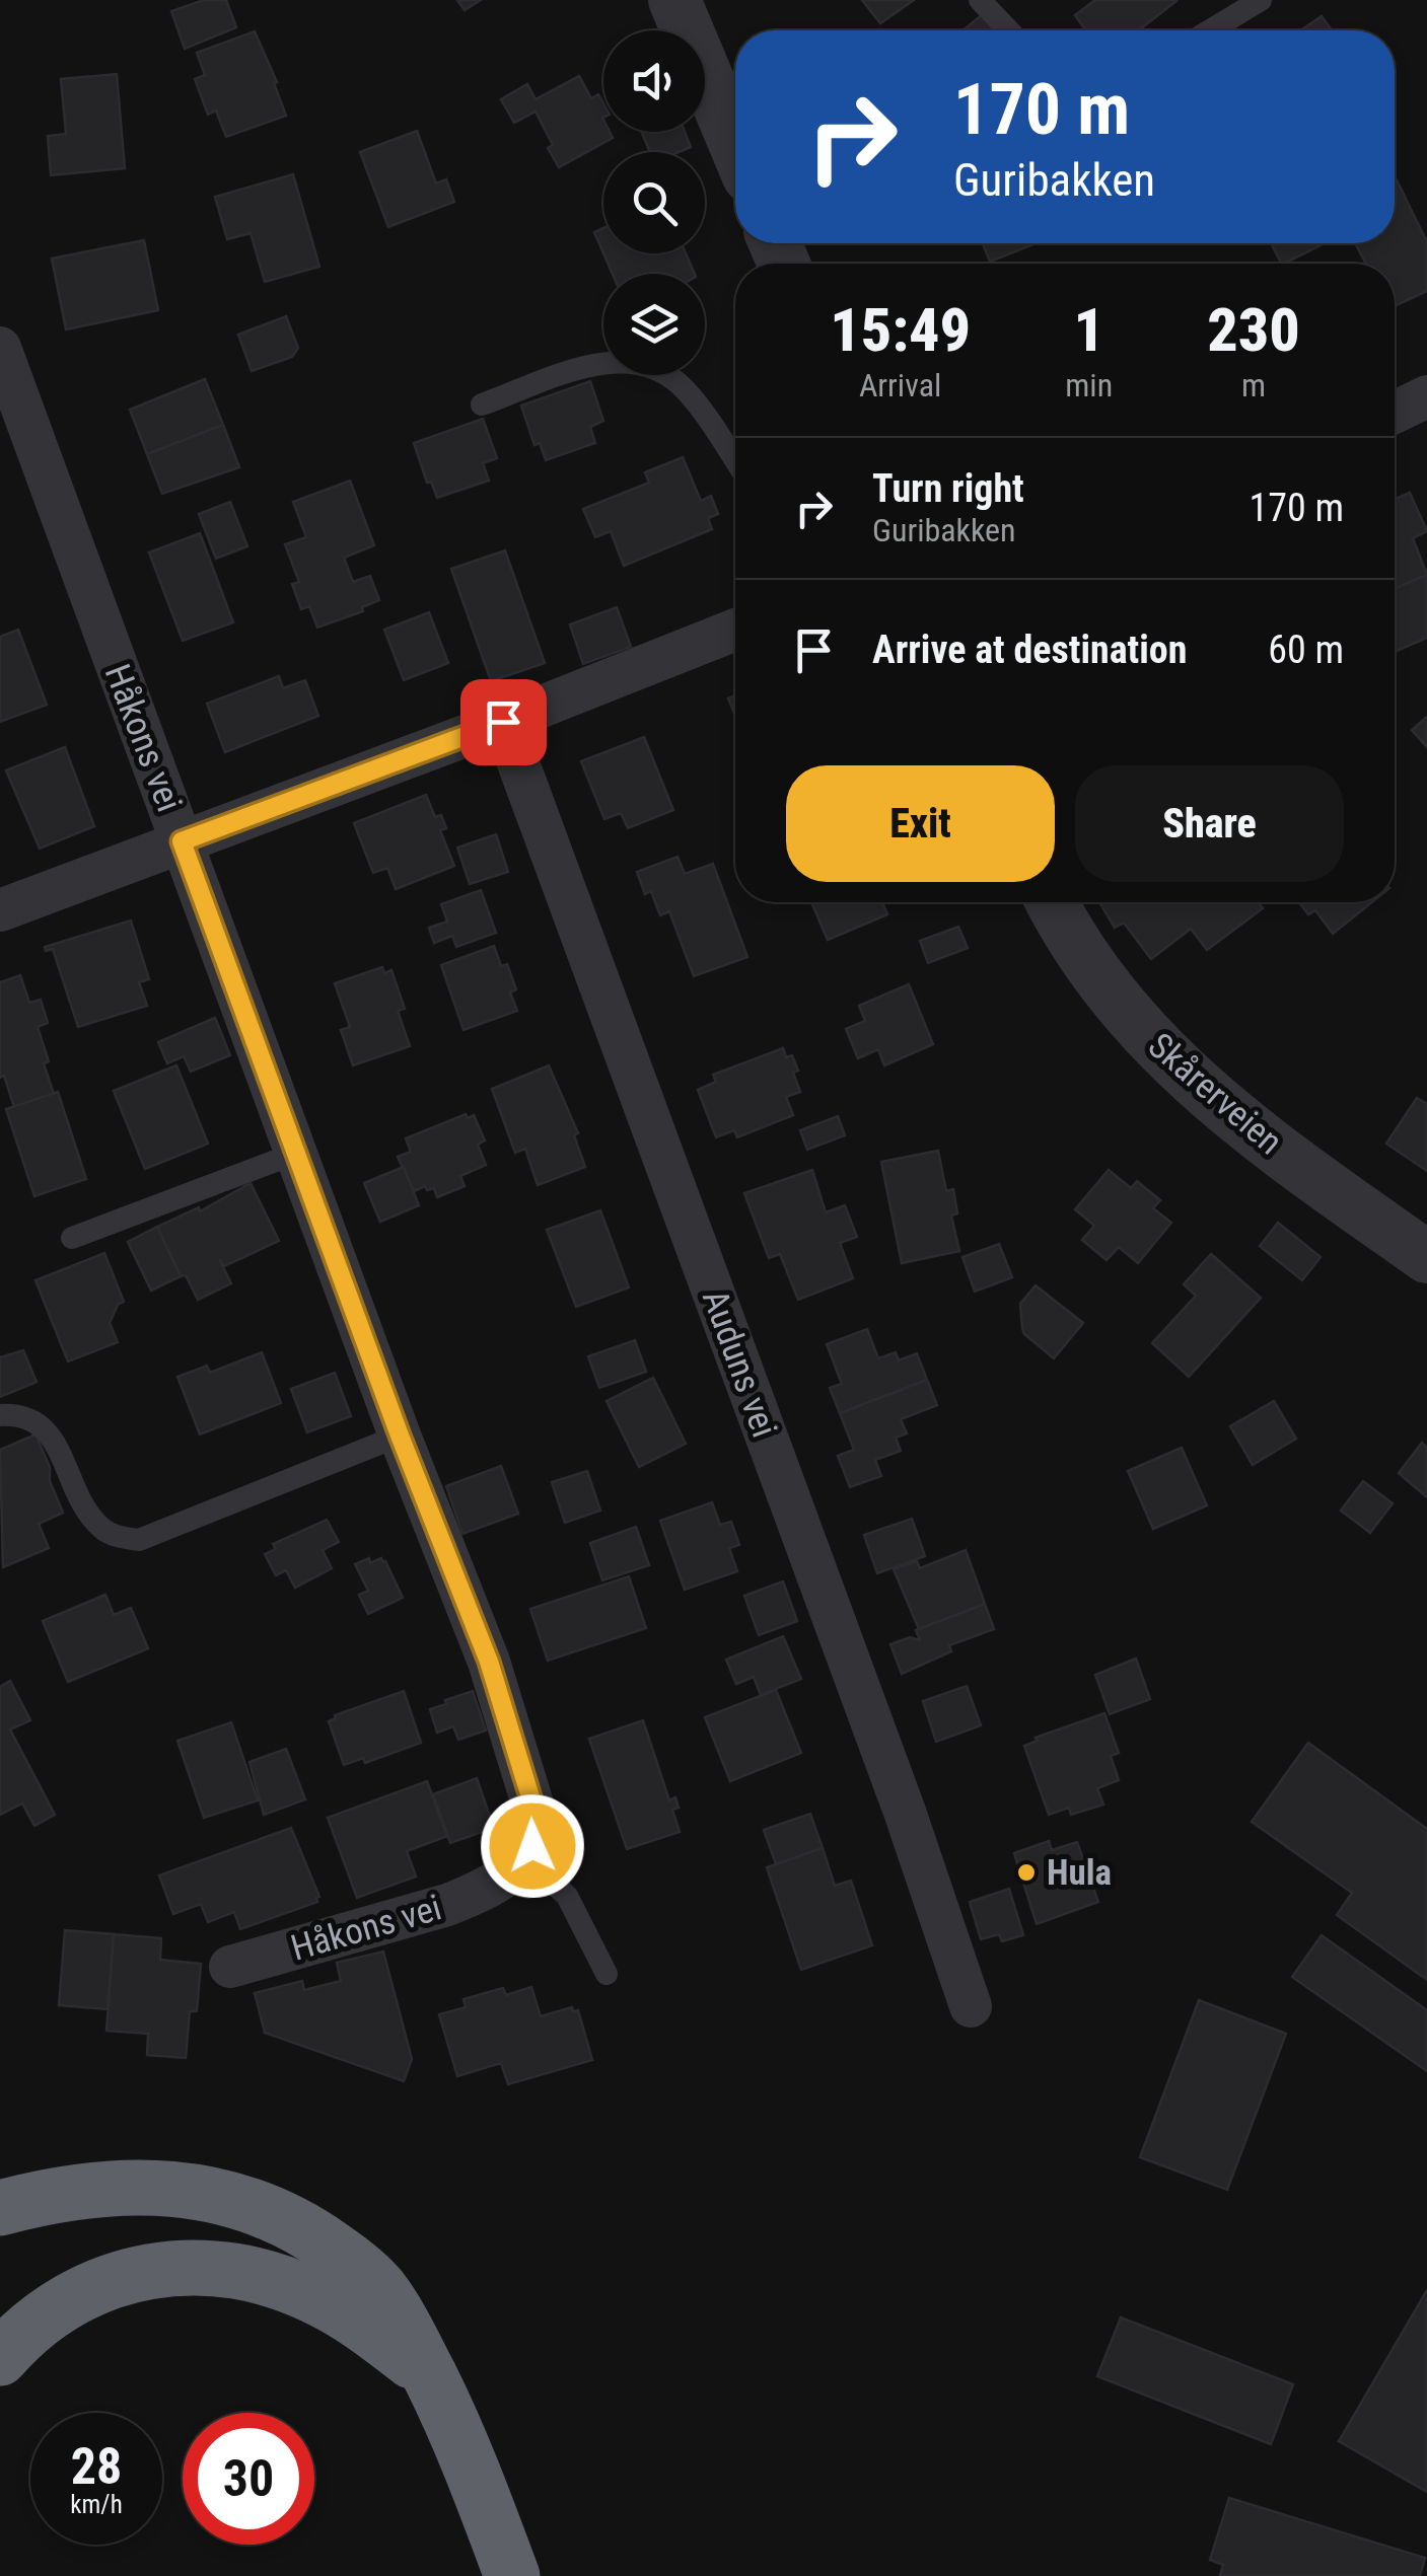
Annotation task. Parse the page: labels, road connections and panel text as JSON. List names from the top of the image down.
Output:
{
  "streets": {
    "street": ["Håkons vei", "Skårerveien", "Auduns vei"]
  },
  "places": ["Hula"],
  "page": {
    "turn": ["170 m", "Guribakken"],
    "eta": [
      "15:49",
      "Arrival",
      "1",
      "min",
      "230",
      "m"
    ],
    "list": [
      {
        "name": "Turn right",
        "note": "Guribakken",
        "value": "170 m"
      },
      {
        "name": "Arrive at destination",
        "value": "60 m"
      }
    ],
    "buttons": ["Exit", "Share"],
    "speed": "28 km/h",
    "limit": "30"
  }
}
